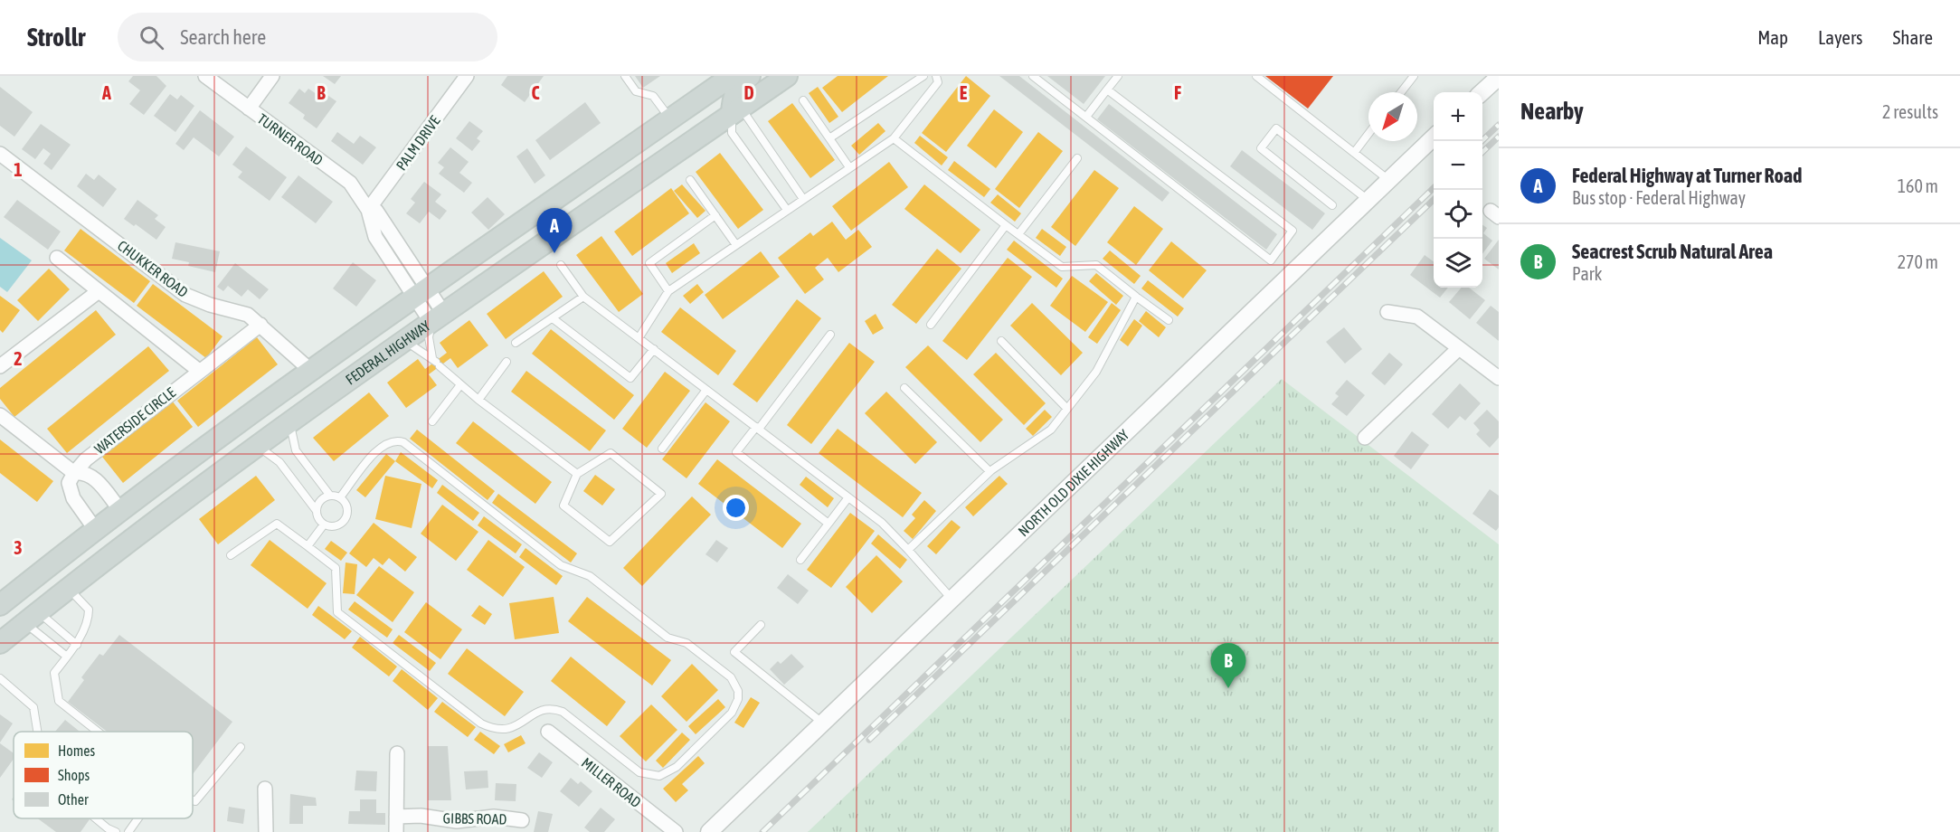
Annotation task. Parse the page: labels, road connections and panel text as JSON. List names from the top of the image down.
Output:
{
  "streets": {
    "main road": ["FEDERAL HIGHWAY"],
    "street": [
      "TURNER ROAD",
      "PALM DRIVE",
      "CHUKKER ROAD",
      "WATERSIDE CIRCLE",
      "NORTH OLD DIXIE HIGHWAY",
      "MILLER ROAD",
      "GIBBS ROAD"
    ]
  },
  "crossings": [
    ["TURNER ROAD", "PALM DRIVE"],
    ["TURNER ROAD", "FEDERAL HIGHWAY"],
    ["CHUKKER ROAD", "FEDERAL HIGHWAY"],
    ["CHUKKER ROAD", "WATERSIDE CIRCLE"],
    ["FEDERAL HIGHWAY", "WATERSIDE CIRCLE"]
  ],
  "legend": ["Homes", "Shops", "Other"],
  "north": "bottom left",
  "page": {
    "header": "Strollr",
    "search": "Search here",
    "nav": ["Map", "Layers", "Share"],
    "heading": ["Nearby", "2 results"],
    "map_buttons": ["+", "−"],
    "list": [
      {
        "mark": "A",
        "name": "Federal Highway at Turner Road",
        "note": "Bus stop · Federal Highway",
        "value": "160 m"
      },
      {
        "mark": "B",
        "name": "Seacrest Scrub Natural Area",
        "note": "Park",
        "value": "270 m"
      }
    ],
    "pins": ["A", "B"]
  },
  "grid": {
    "columns": [
      "A",
      "B",
      "C",
      "D",
      "E",
      "F"
    ],
    "rows": ["1", "2", "3"]
  }
}
